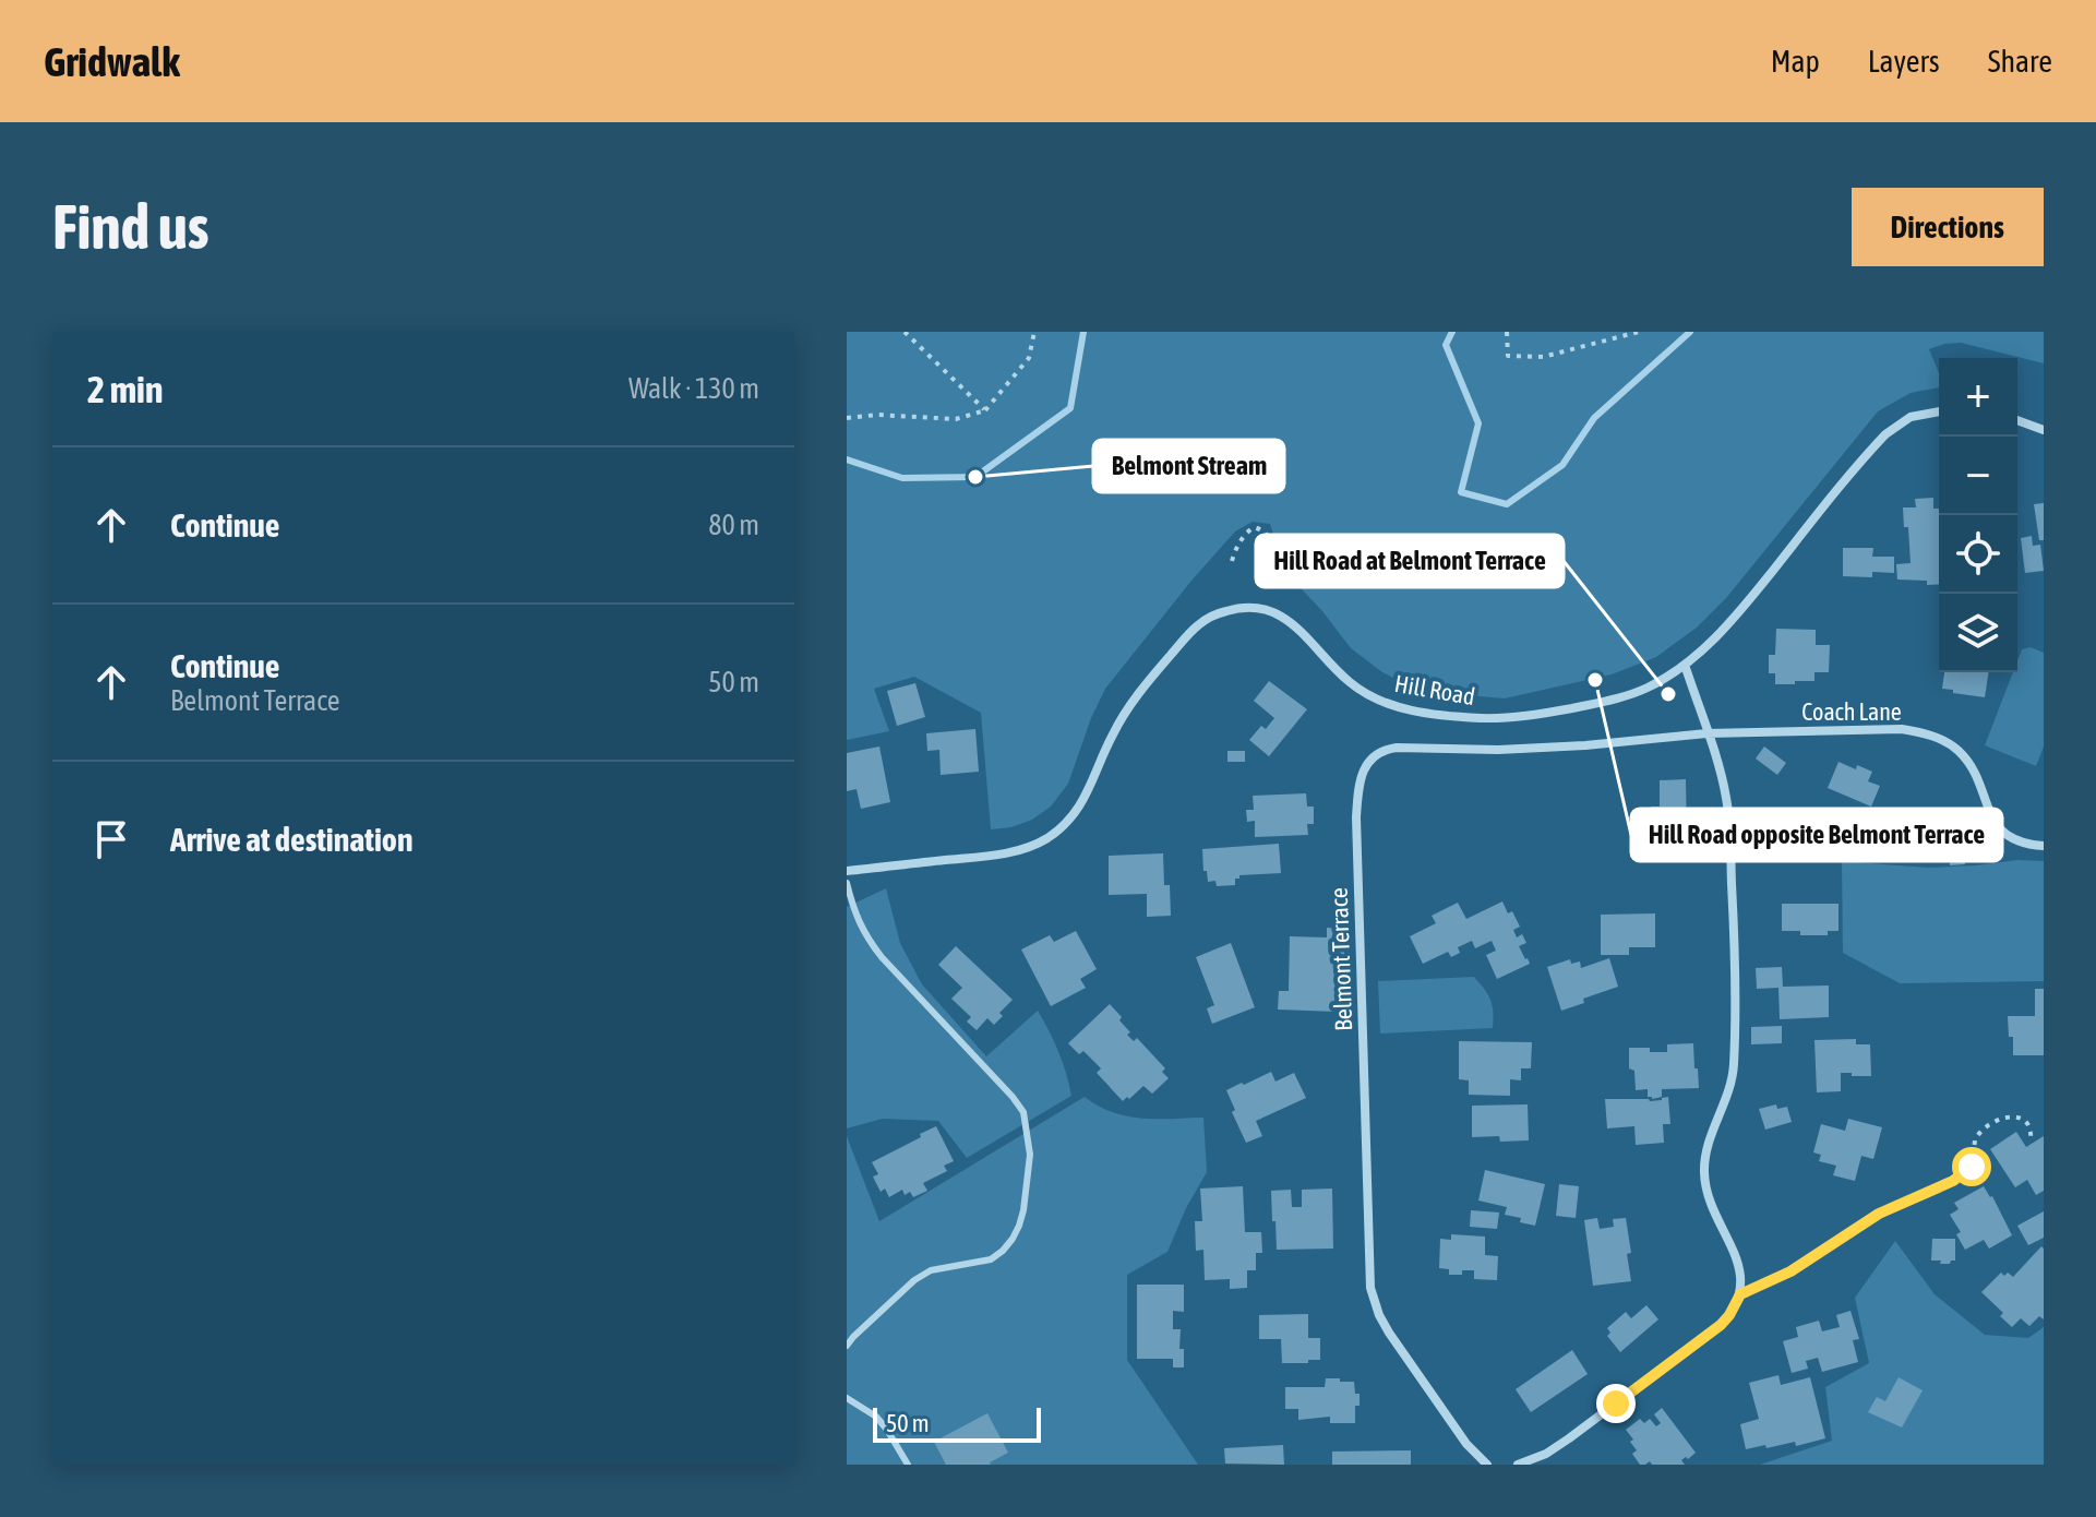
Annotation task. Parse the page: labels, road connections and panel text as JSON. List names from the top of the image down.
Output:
{
  "streets": {
    "street": ["Hill Road", "Coach Lane", "Belmont Terrace"]
  },
  "crossings": [
    ["Coach Lane", "Belmont Terrace"]
  ],
  "places": ["Belmont Stream", "Hill Road opposite Belmont Terrace", "Hill Road at Belmont Terrace"],
  "scale_bar": "50 m",
  "page": {
    "header": "Gridwalk",
    "nav": ["Map", "Layers", "Share"],
    "buttons": "Directions",
    "title": "Find us",
    "heading": ["2 min", "Walk · 130 m"],
    "map_buttons": ["+", "−"],
    "list": [
      ["Continue", "80 m"],
      ["Continue", "Belmont Terrace", "50 m"],
      "Arrive at destination"
    ],
    "scale": "50 m"
  }
}
